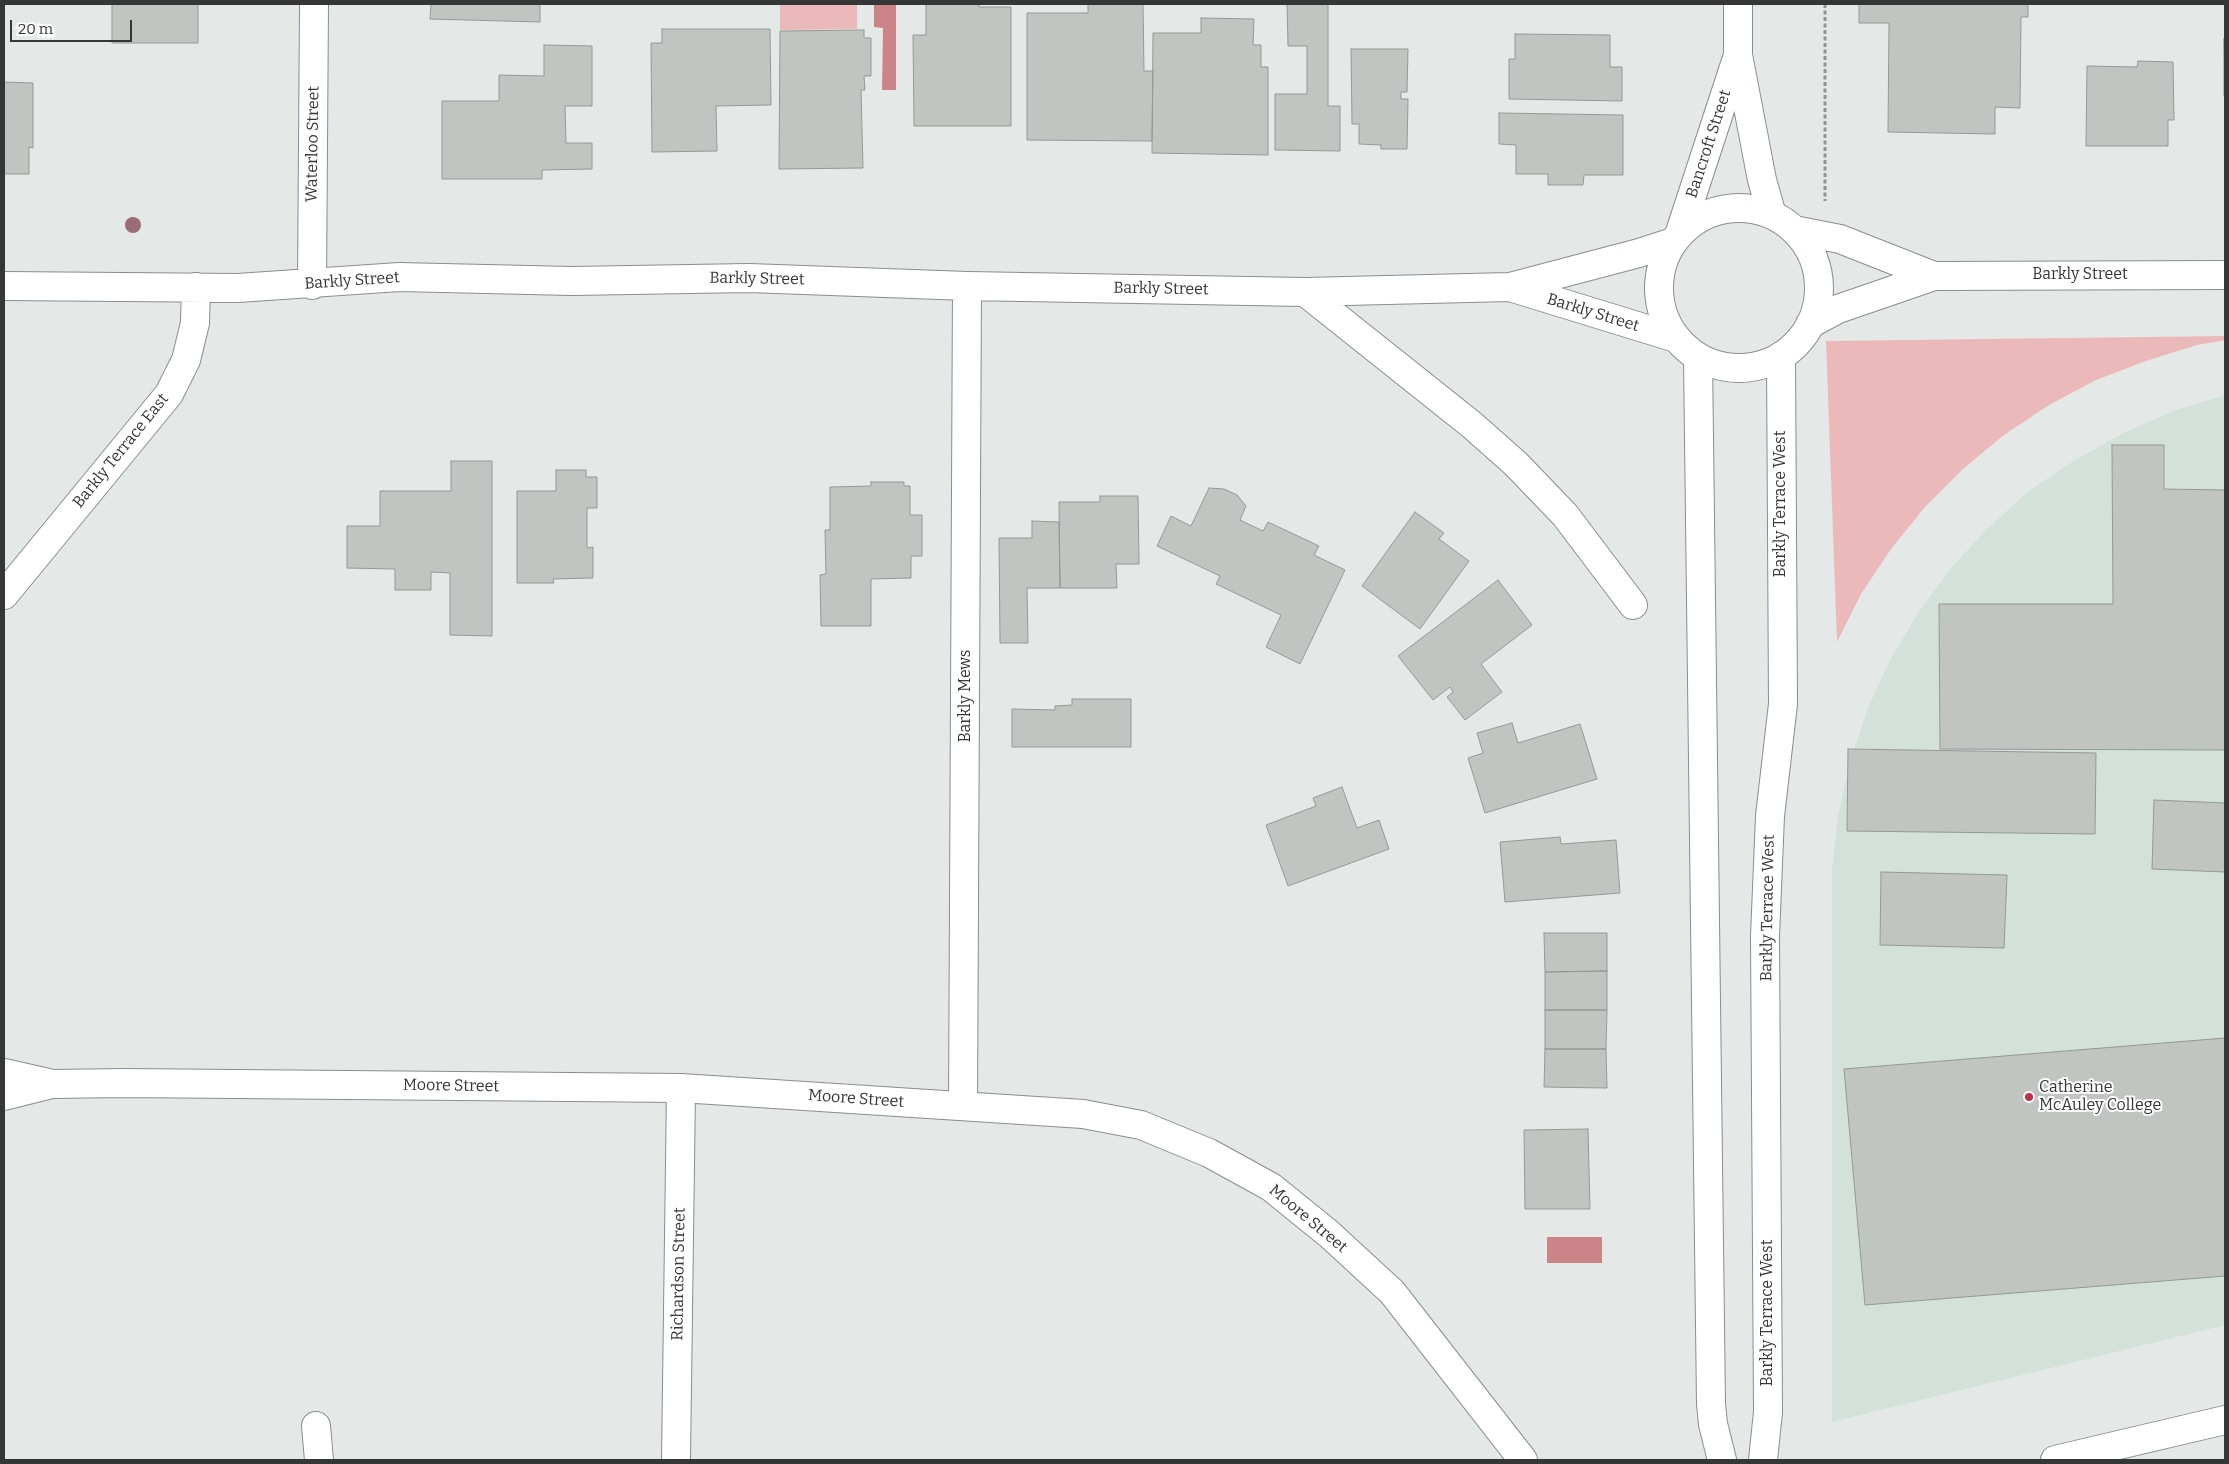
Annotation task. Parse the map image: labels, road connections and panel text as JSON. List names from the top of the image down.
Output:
{
  "streets": {
    "street": [
      "Waterloo Street",
      "Bancroft Street",
      "Barkly Street",
      "Barkly Terrace East",
      "Barkly Terrace West",
      "Barkly Mews",
      "Moore Street",
      "Richardson Street"
    ]
  },
  "crossings": [
    ["Waterloo Street", "Barkly Street"],
    ["Bancroft Street", "Barkly Street"],
    ["Bancroft Street", "Barkly Terrace West"],
    ["Barkly Street", "Barkly Terrace East"],
    ["Barkly Street", "Barkly Terrace West"],
    ["Barkly Street", "Barkly Mews"],
    ["Barkly Mews", "Moore Street"],
    ["Moore Street", "Richardson Street"]
  ],
  "places": ["Catherine McAuley College"],
  "scale_bar": "20 m"
}
